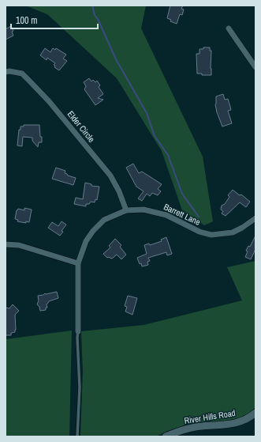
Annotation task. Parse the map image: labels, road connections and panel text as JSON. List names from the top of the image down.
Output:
{
  "streets": {
    "street": ["Elder Circle", "Barrett Lane", "River Hills Road"]
  },
  "crossings": [
    ["Elder Circle", "Barrett Lane"]
  ],
  "scale_bar": "100 m"
}
